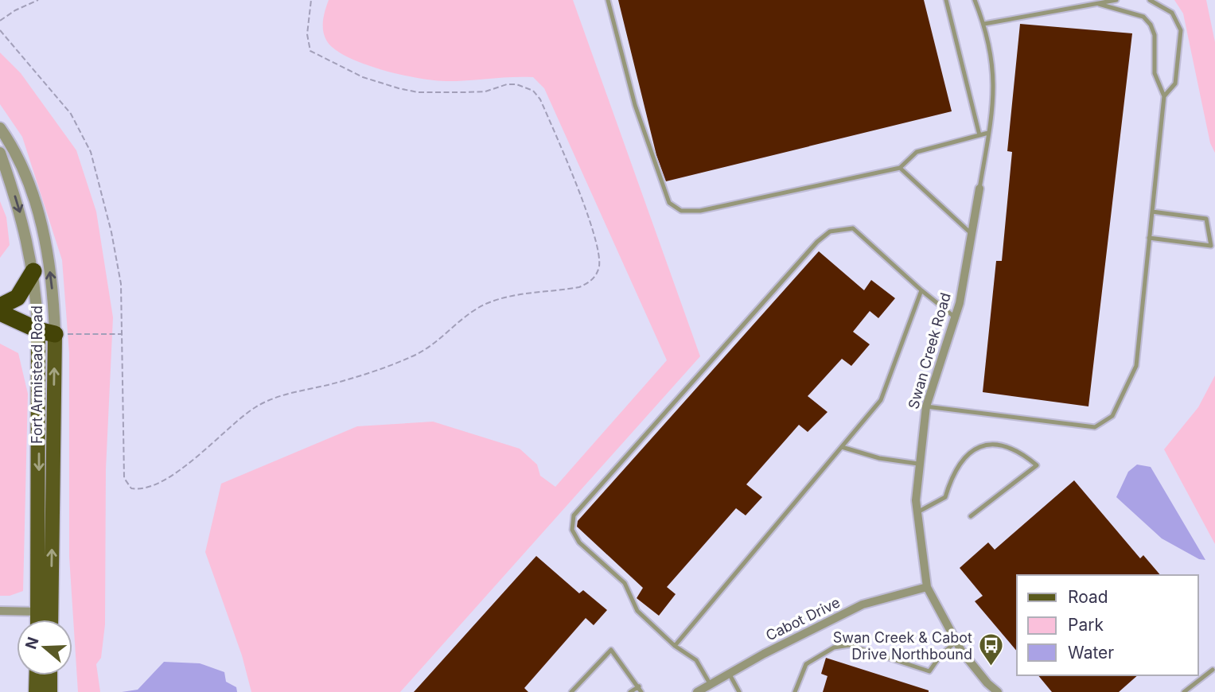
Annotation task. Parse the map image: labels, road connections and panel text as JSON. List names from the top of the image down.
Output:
{
  "streets": {
    "main road": ["Fort Armistead Road"],
    "street": ["Swan Creek Road", "Cabot Drive"]
  },
  "crossings": [
    ["Swan Creek Road", "Cabot Drive"]
  ],
  "places": {
    "bus stop": ["Swan Creek & Cabot Drive Northbound"]
  },
  "legend": ["Road", "Park", "Water"],
  "north": "left"
}
